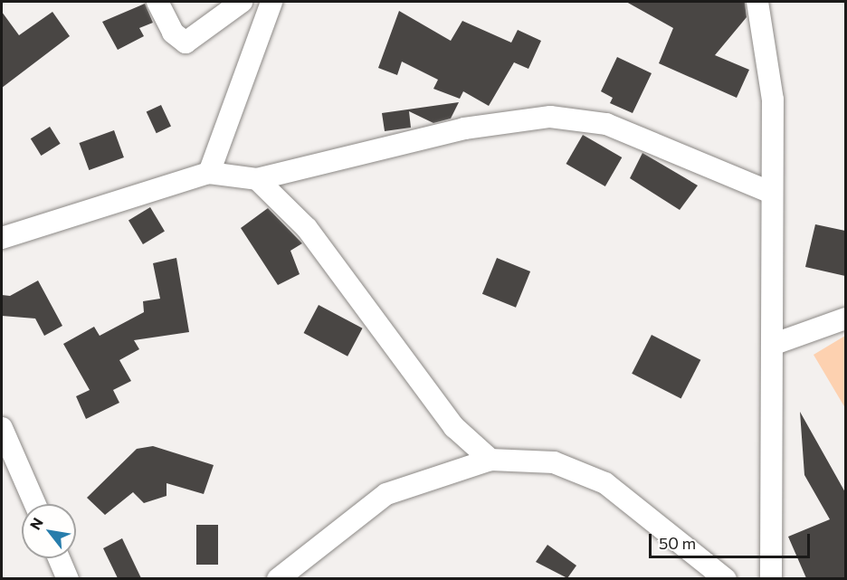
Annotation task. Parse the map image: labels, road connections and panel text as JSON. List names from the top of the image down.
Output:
{
  "scale_bar": "50 m",
  "north": "top left"
}
